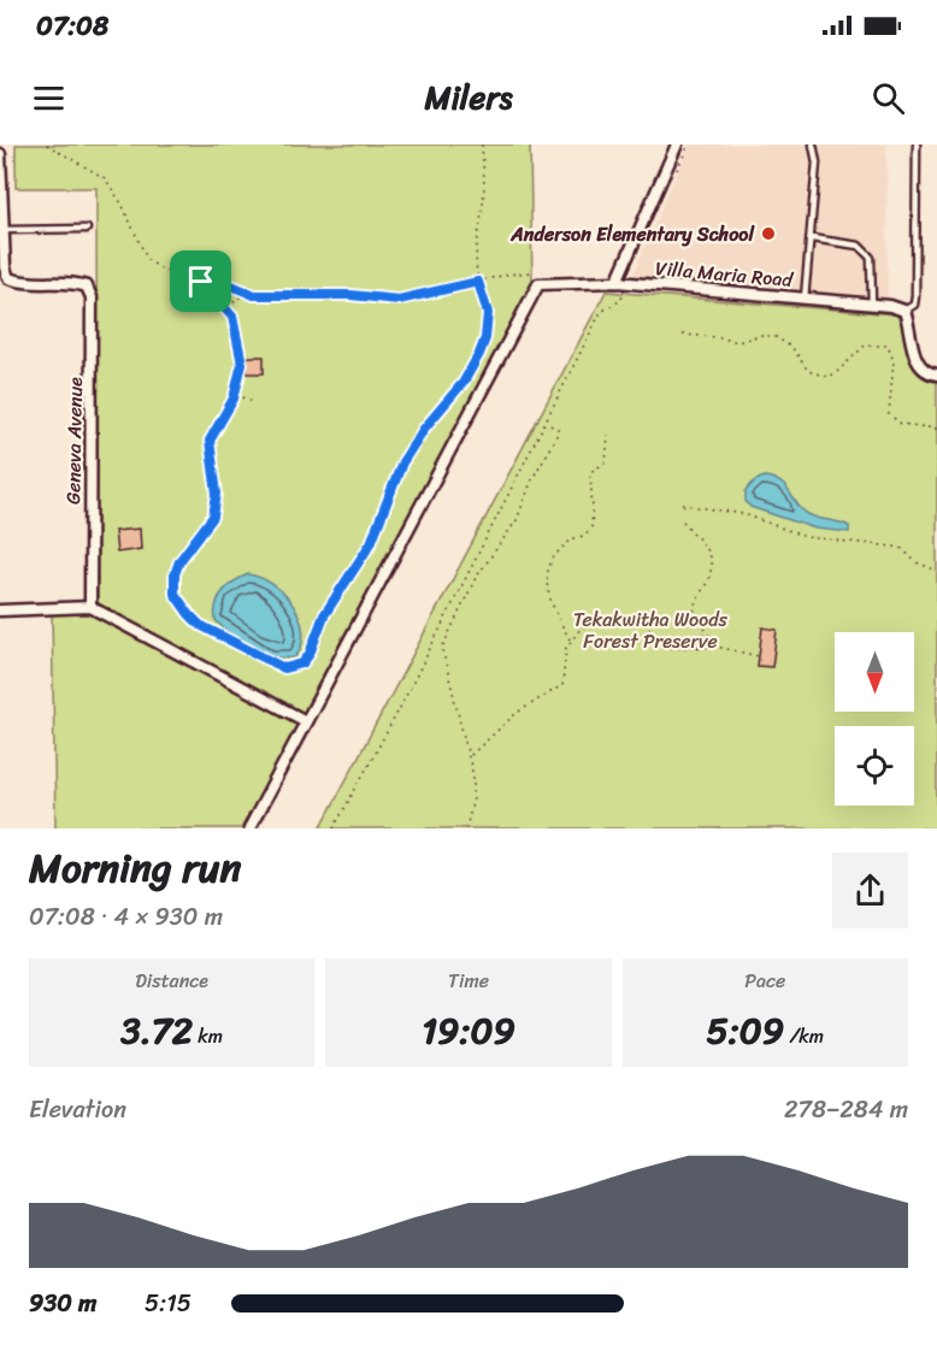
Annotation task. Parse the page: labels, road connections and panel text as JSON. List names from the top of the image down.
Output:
{
  "streets": {
    "street": ["Villa Maria Road", "Geneva Avenue"]
  },
  "parks": ["Tekakwitha Woods Forest Preserve"],
  "places": ["Anderson Elementary School"],
  "north": "bottom",
  "page": {
    "status": "07:08",
    "header": "Milers",
    "heading": ["Morning run", "07:08 · 4 × 930 m"],
    "stats": [
      ["Distance", "3.72 km"],
      ["Time", "19:09"],
      ["Pace", "5:09 /km"]
    ],
    "chart": ["Elevation", "278–284 m"],
    "list": [
      {
        "name": "930 m",
        "note": "5:15"
      }
    ]
  }
}
